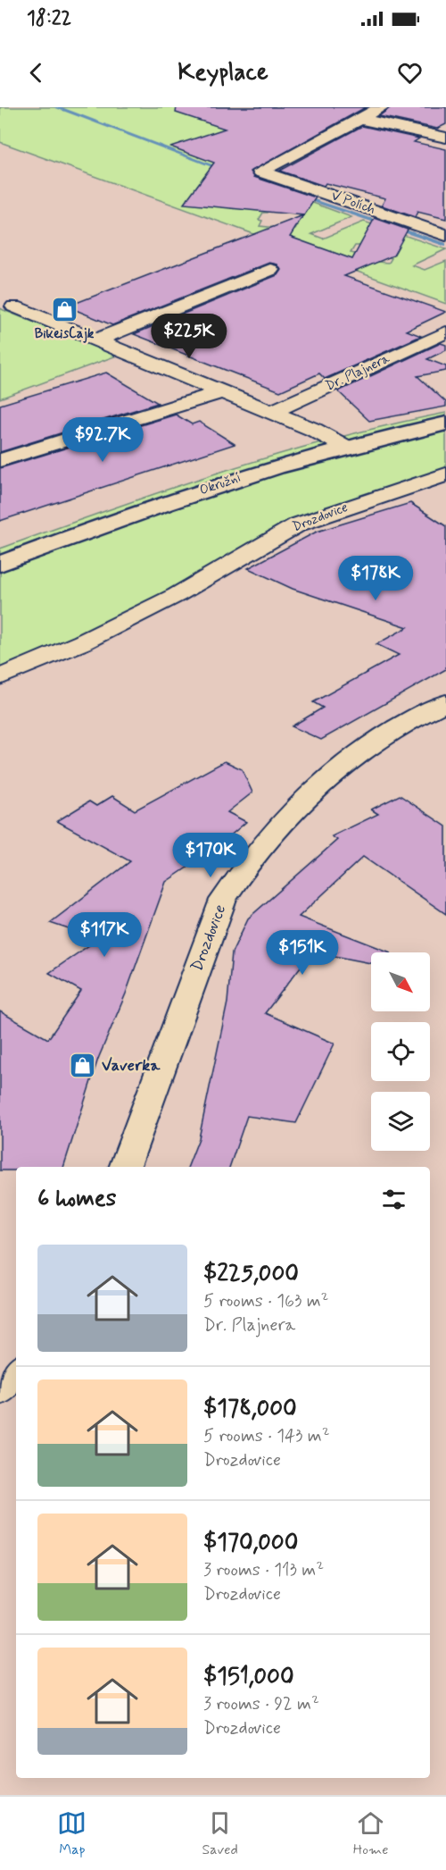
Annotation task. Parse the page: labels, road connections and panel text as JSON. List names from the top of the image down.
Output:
{
  "streets": {
    "street": [
      "V Polích",
      "Dr. Plajnera",
      "Okružní",
      "Drozdovice"
    ]
  },
  "places": {
    "shop": ["BikeisCajk", "Vaverka"]
  },
  "north": "bottom right",
  "page": {
    "status": "18:22",
    "header": "Keyplace",
    "price": [
      "$225K",
      "$92.7K",
      "$178K",
      "$170K",
      "$117K",
      "$151K"
    ],
    "heading": "6 homes",
    "list": [
      {
        "name": "$225,000",
        "note": "5 rooms · 163 m² · Dr. Plajnera"
      },
      {
        "name": "$178,000",
        "note": "5 rooms · 143 m² · Drozdovice"
      },
      {
        "name": "$170,000",
        "note": "3 rooms · 113 m² · Drozdovice"
      },
      {
        "name": "$151,000",
        "note": "3 rooms · 92 m² · Drozdovice"
      }
    ],
    "tabs": ["Map", "Saved", "Home"]
  }
}
